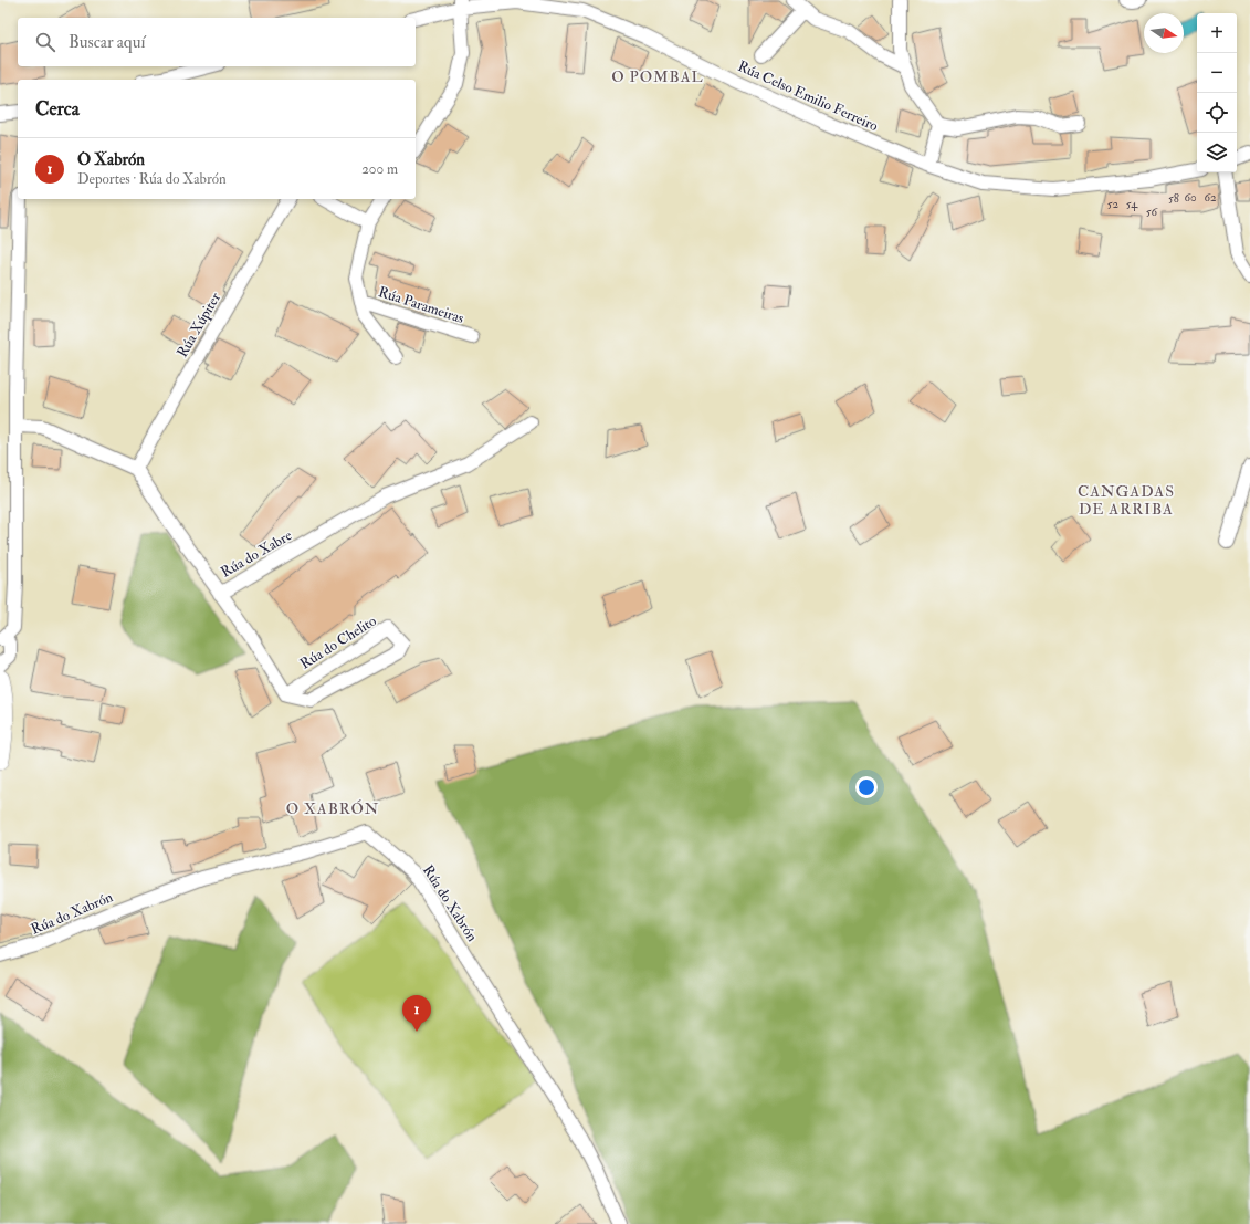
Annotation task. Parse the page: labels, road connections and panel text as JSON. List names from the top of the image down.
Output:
{
  "streets": {
    "street": [
      "Rúa Celso Emilio Ferreiro",
      "Rúa Parameiras",
      "Rúa Xúpiter",
      "Rúa do Xabre",
      "Rúa do Chelito",
      "Rúa do Xabrón"
    ]
  },
  "crossings": [
    ["Rúa Xúpiter", "Rúa do Xabre"]
  ],
  "districts": ["O POMBAL", "CANGADAS DE ARRIBA", "O XABRÓN"],
  "house_numbers": [
    "60",
    "62",
    "58",
    "52",
    "54",
    "56"
  ],
  "north": "right",
  "page": {
    "map_buttons": ["+", "−"],
    "search": "Buscar aquí",
    "heading": "Cerca",
    "list": [
      {
        "mark": "1",
        "name": "O Xabrón",
        "note": "Deportes · Rúa do Xabrón",
        "value": "200 m"
      }
    ],
    "pins": "1"
  }
}
